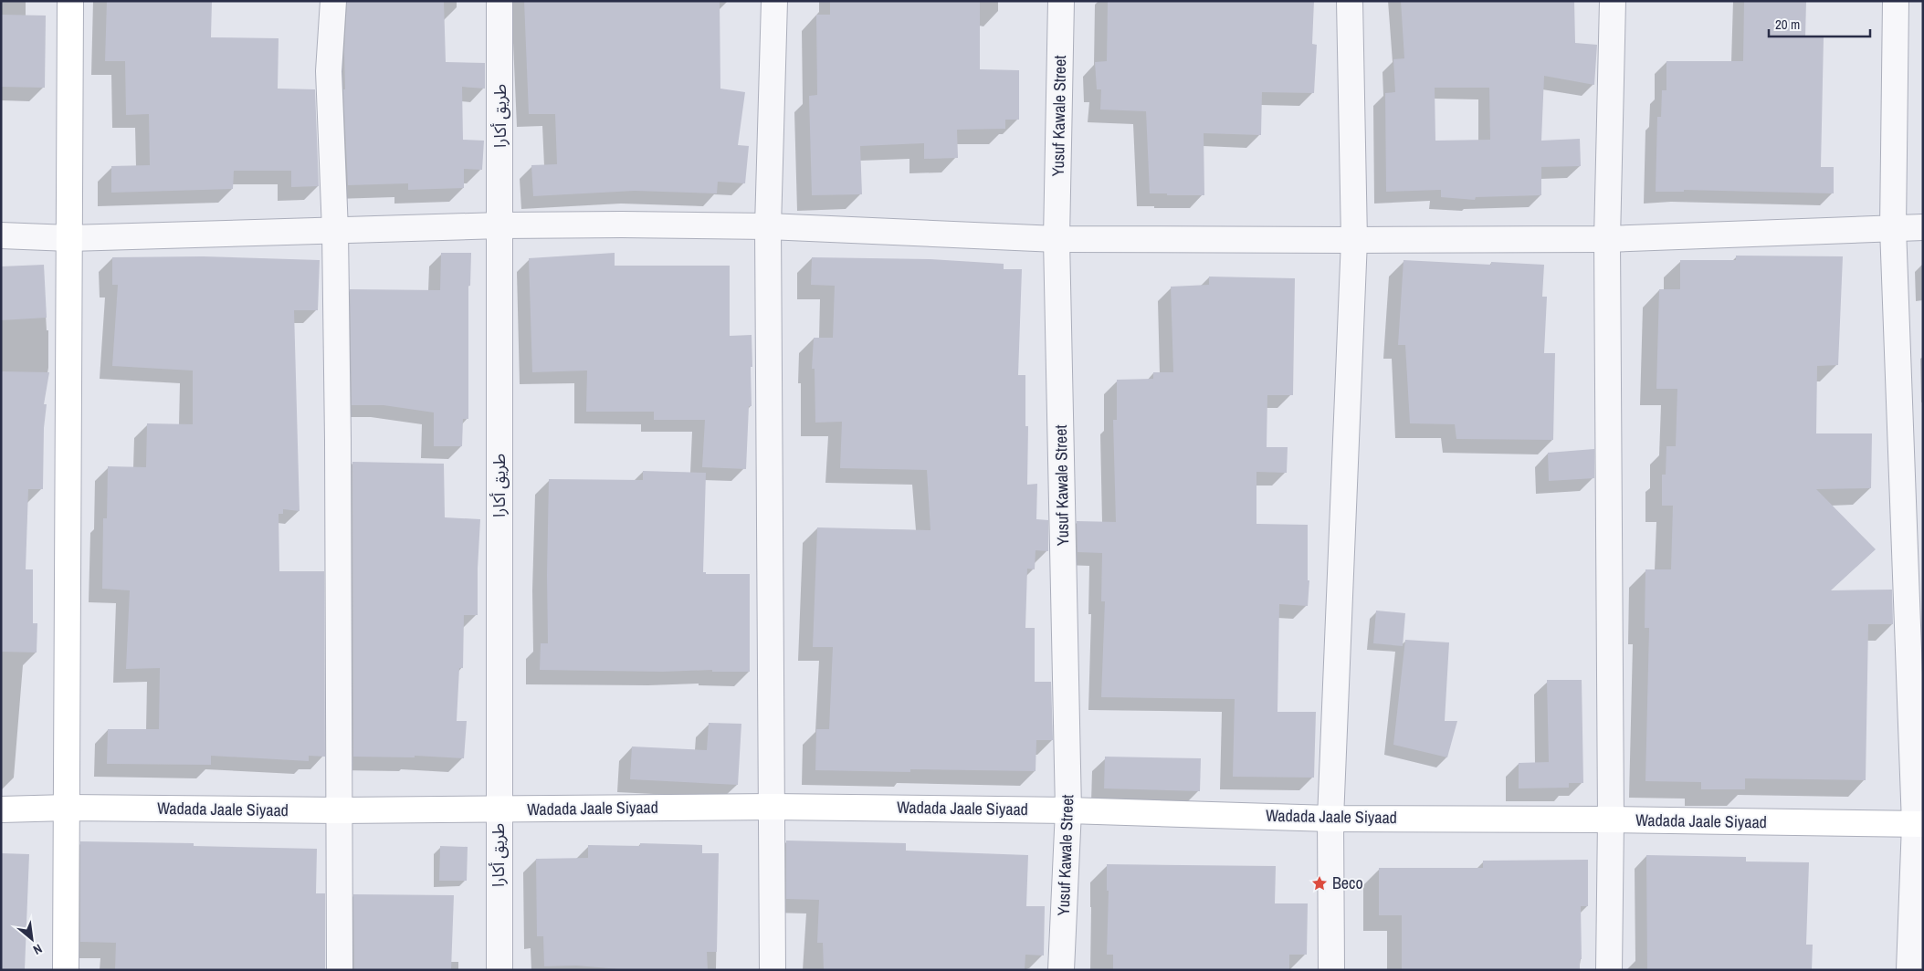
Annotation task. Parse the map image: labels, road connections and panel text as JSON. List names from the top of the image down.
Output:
{
  "streets": {
    "main road": ["Wadada Jaale Siyaad"],
    "street": ["طريق أكارا", "Yusuf Kawale Street"]
  },
  "crossings": [
    ["طريق أكارا", "Wadada Jaale Siyaad"],
    ["Yusuf Kawale Street", "Wadada Jaale Siyaad"]
  ],
  "places": {
    "place": ["Beco"]
  },
  "scale_bar": "20 m",
  "north": "bottom right"
}
